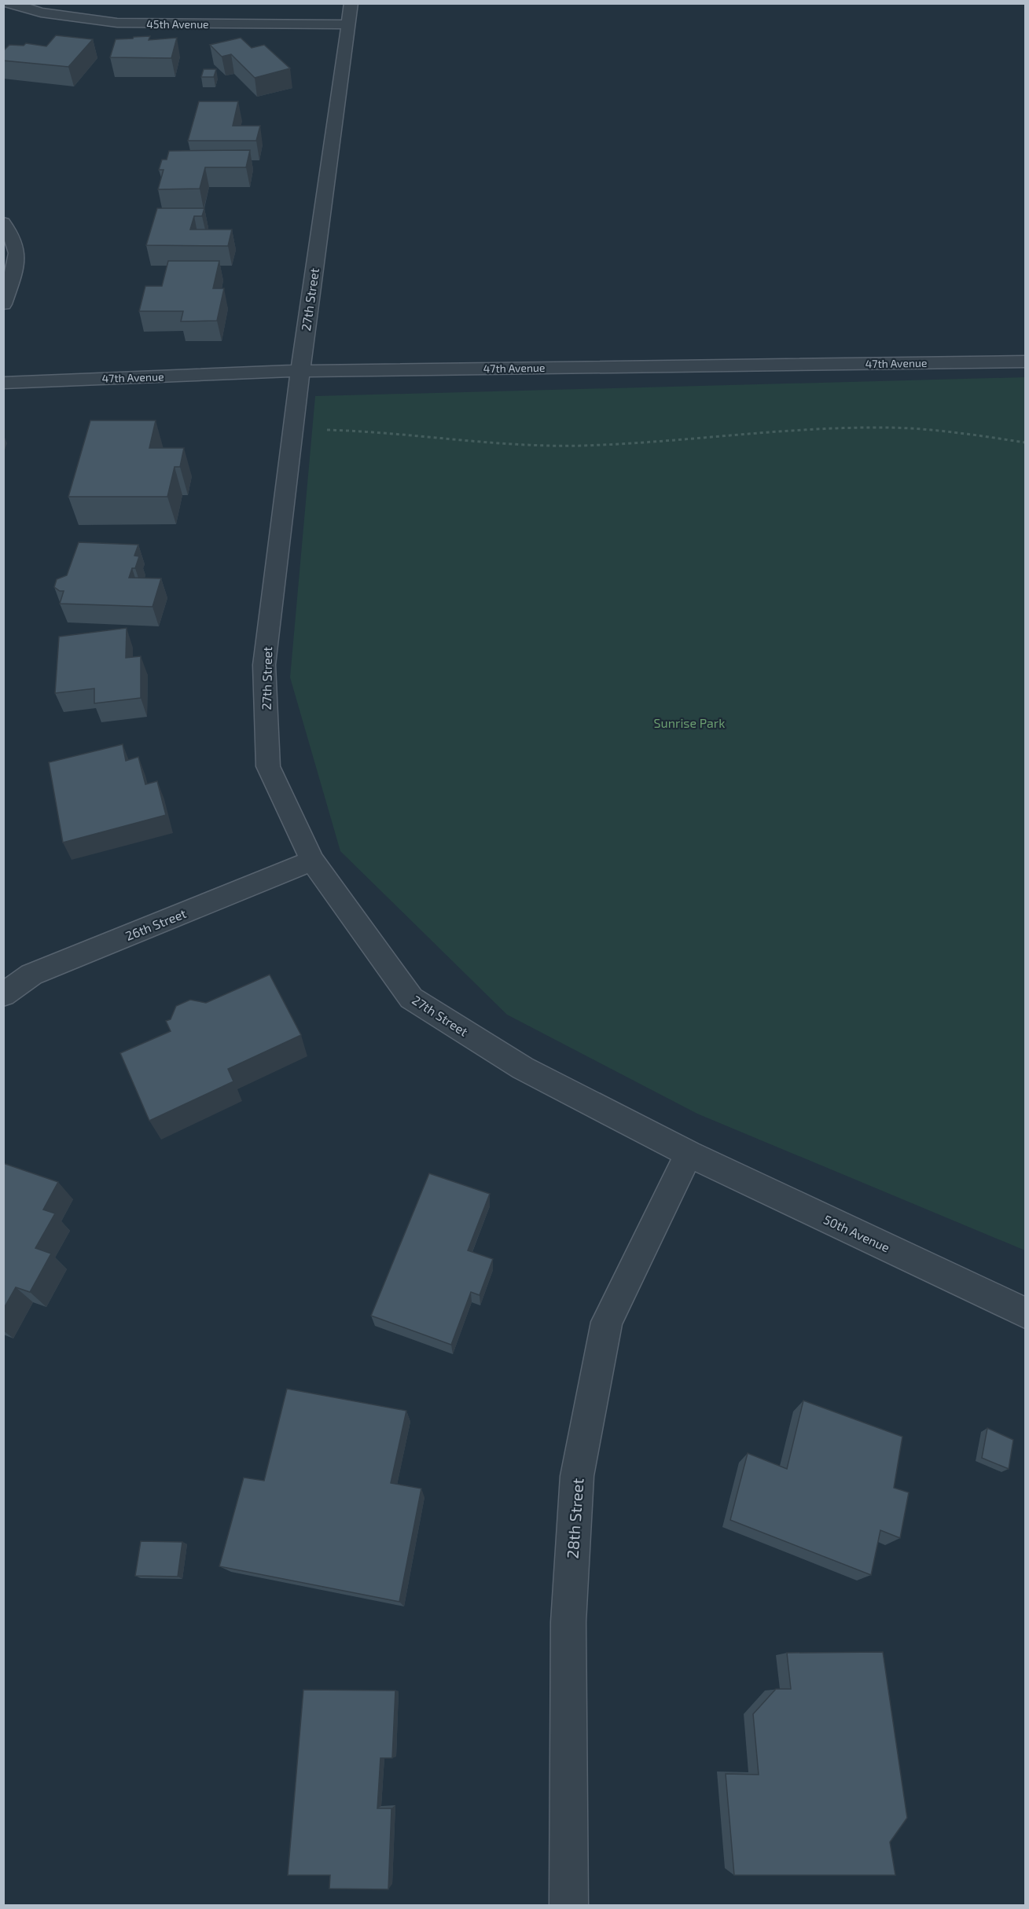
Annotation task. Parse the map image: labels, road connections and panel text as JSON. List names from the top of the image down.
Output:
{
  "streets": {
    "street": [
      "45th Avenue",
      "27th Street",
      "47th Avenue",
      "26th Street",
      "50th Avenue",
      "28th Street"
    ]
  },
  "crossings": [
    ["45th Avenue", "27th Street"],
    ["27th Street", "47th Avenue"],
    ["27th Street", "26th Street"],
    ["27th Street", "50th Avenue"],
    ["27th Street", "28th Street"],
    ["50th Avenue", "28th Street"]
  ],
  "parks": ["Sunrise Park"]
}
